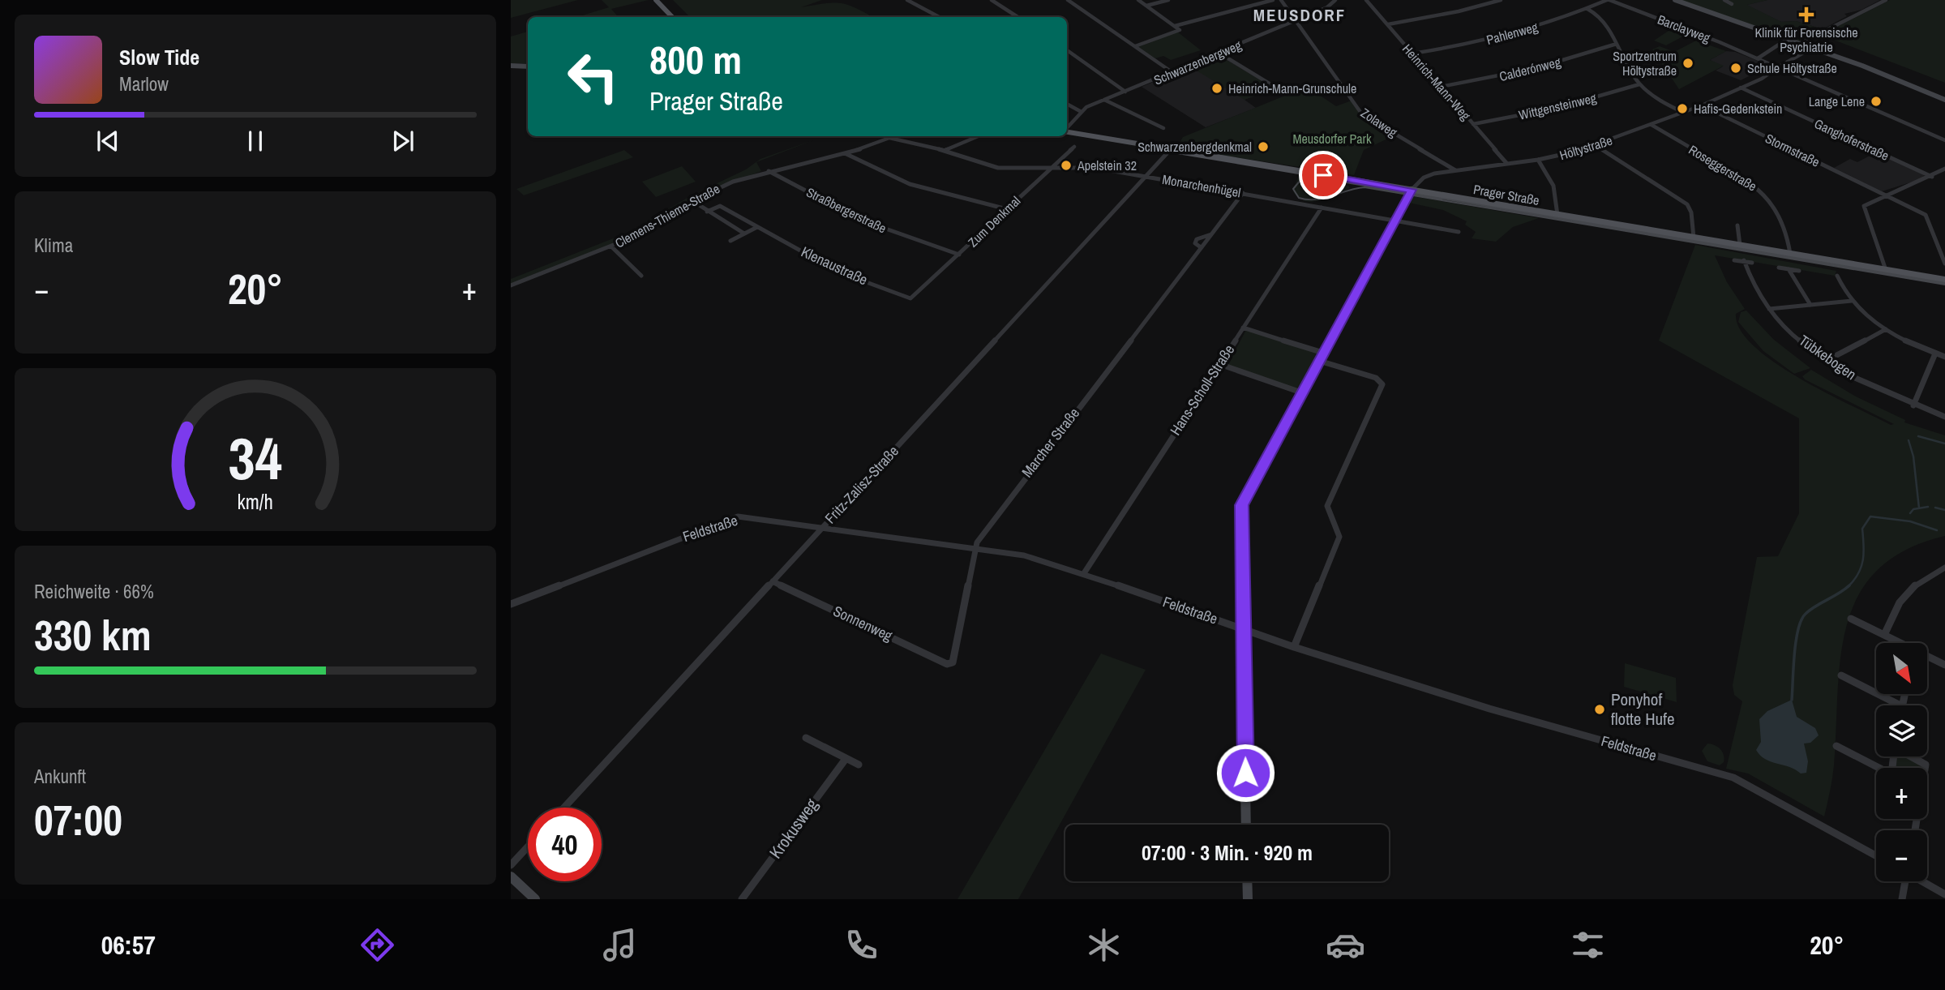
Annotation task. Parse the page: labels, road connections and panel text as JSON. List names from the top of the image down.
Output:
{
  "streets": {
    "main road": ["Prager Straße"],
    "street": [
      "Barclayweg",
      "Pahlenweg",
      "Schwarzenbergweg",
      "Calderónweg",
      "Heinrich-Mann-Weg",
      "Wittgensteinweg",
      "Zolaweg",
      "Ganghoferstraße",
      "Höltystraße",
      "Stormstraße",
      "Roseggerstraße",
      "Monarchenhügel",
      "Straßbergerstraße",
      "Clemens-Thieme-Straße",
      "Zum Denkmal",
      "Klenaustraße",
      "Tübkebogen",
      "Hans-Scholl-Straße",
      "Marcher Straße",
      "Fritz-Zalisz-Straße",
      "Feldstraße",
      "Sonnenweg",
      "Krokusweg"
    ]
  },
  "crossings": [
    ["Barclayweg", "Pahlenweg"],
    ["Barclayweg", "Höltystraße"],
    ["Pahlenweg", "Heinrich-Mann-Weg"],
    ["Schwarzenbergweg", "Zolaweg"],
    ["Calderónweg", "Heinrich-Mann-Weg"],
    ["Heinrich-Mann-Weg", "Wittgensteinweg"],
    ["Heinrich-Mann-Weg", "Höltystraße"],
    ["Zolaweg", "Höltystraße"],
    ["Ganghoferstraße", "Höltystraße"],
    ["Höltystraße", "Stormstraße"],
    ["Höltystraße", "Roseggerstraße"],
    ["Höltystraße", "Prager Straße"],
    ["Roseggerstraße", "Prager Straße"],
    ["Monarchenhügel", "Clemens-Thieme-Straße"],
    ["Monarchenhügel", "Zum Denkmal"],
    ["Monarchenhügel", "Hans-Scholl-Straße"],
    ["Monarchenhügel", "Marcher Straße"],
    ["Monarchenhügel", "Fritz-Zalisz-Straße"],
    ["Prager Straße", "Fritz-Zalisz-Straße"],
    ["Straßbergerstraße", "Clemens-Thieme-Straße"],
    ["Straßbergerstraße", "Zum Denkmal"],
    ["Zum Denkmal", "Klenaustraße"],
    ["Hans-Scholl-Straße", "Feldstraße"],
    ["Marcher Straße", "Feldstraße"],
    ["Marcher Straße", "Sonnenweg"],
    ["Fritz-Zalisz-Straße", "Feldstraße"],
    ["Fritz-Zalisz-Straße", "Sonnenweg"]
  ],
  "districts": ["MEUSDORF"],
  "parks": ["Meusdorfer Park"],
  "places": {
    "health": ["Klinik für Forensische Psychiatrie"],
    "other": [
      "Sportzentrum Höltystraße",
      "Schule Höltystraße",
      "Heinrich-Mann-Grunschule",
      "Lange Lene",
      "Hafis-Gedenkstein",
      "Schwarzenbergdenkmal",
      "Apelstein 32",
      "Ponyhof flotte Hufe"
    ]
  },
  "north": "bottom right",
  "page": {
    "turn": ["800 m", "Prager Straße"],
    "song": ["Slow Tide", "Marlow"],
    "tile": [
      "Klima",
      ["Reichweite · 66%", "330 km"],
      ["Ankunft", "07:00"]
    ],
    "heat": ["−", "20°", "+"],
    "map_buttons": ["+", "−"],
    "limit": "40",
    "trip": "07:00 · 3 Min. · 920 m",
    "tabs": ["06:57", "20°"],
    "gauge": ["34", "km/h"]
  }
}
